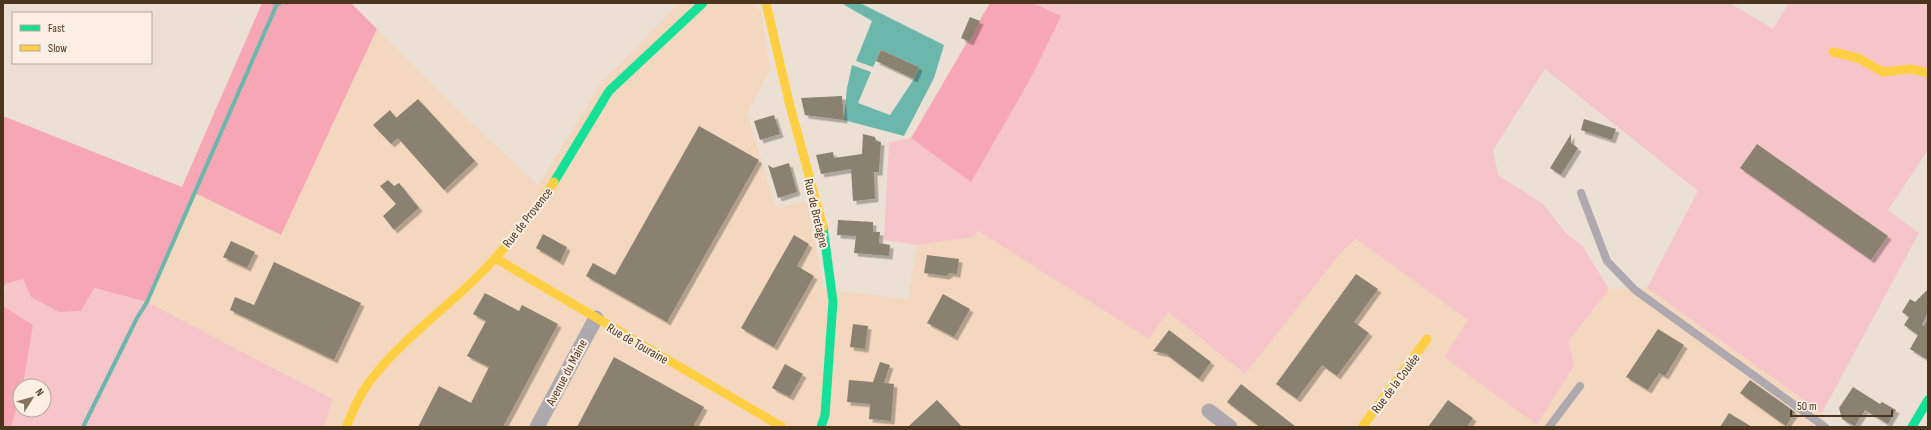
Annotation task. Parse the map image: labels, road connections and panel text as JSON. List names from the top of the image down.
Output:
{
  "streets": {
    "street": [
      "Rue de Bretagne",
      "Rue de Provence",
      "Rue de Touraine",
      "Avenue du Maine",
      "Rue de la Coulée"
    ]
  },
  "crossings": [
    ["Rue de Provence", "Rue de Touraine"],
    ["Rue de Touraine", "Avenue du Maine"]
  ],
  "legend": ["Fast", "Slow"],
  "scale_bar": "50 m",
  "north": "top right"
}
